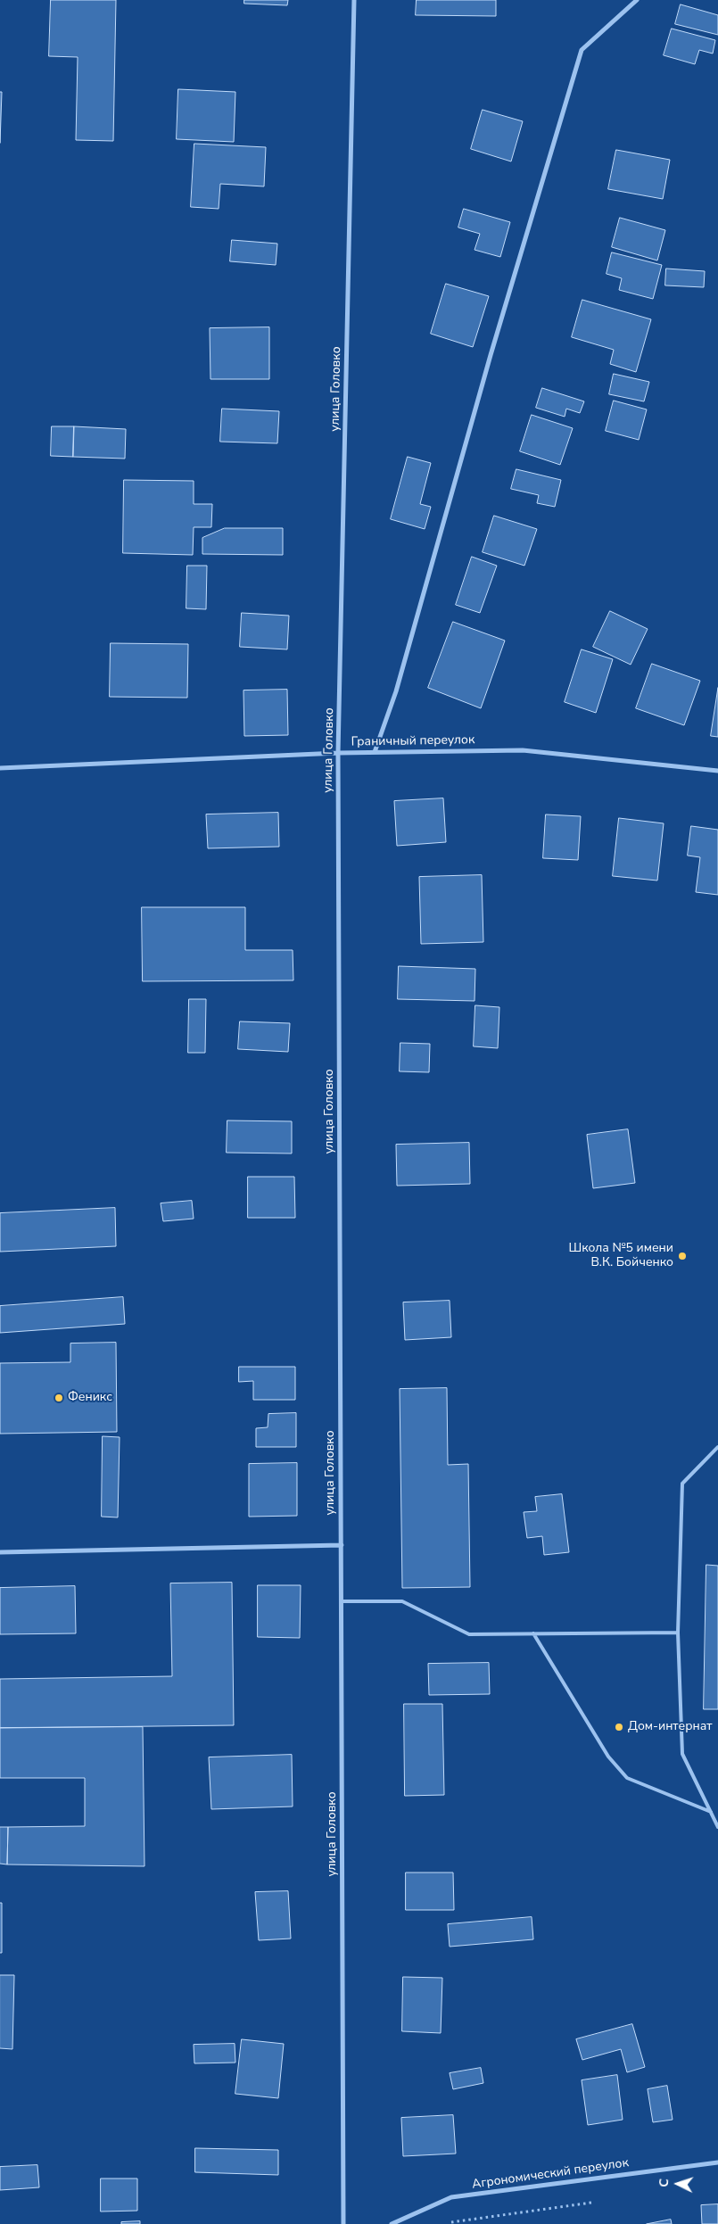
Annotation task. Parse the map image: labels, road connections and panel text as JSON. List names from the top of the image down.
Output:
{
  "streets": {
    "street": ["улица Головко", "Граничный переулок", "Агрономический переулок"]
  },
  "crossings": [
    ["улица Головко", "Граничный переулок"]
  ],
  "places": ["Школа №5 имени В.К. Бойченко", "Феникс", "Дом-интернат"],
  "north": "left"
}
